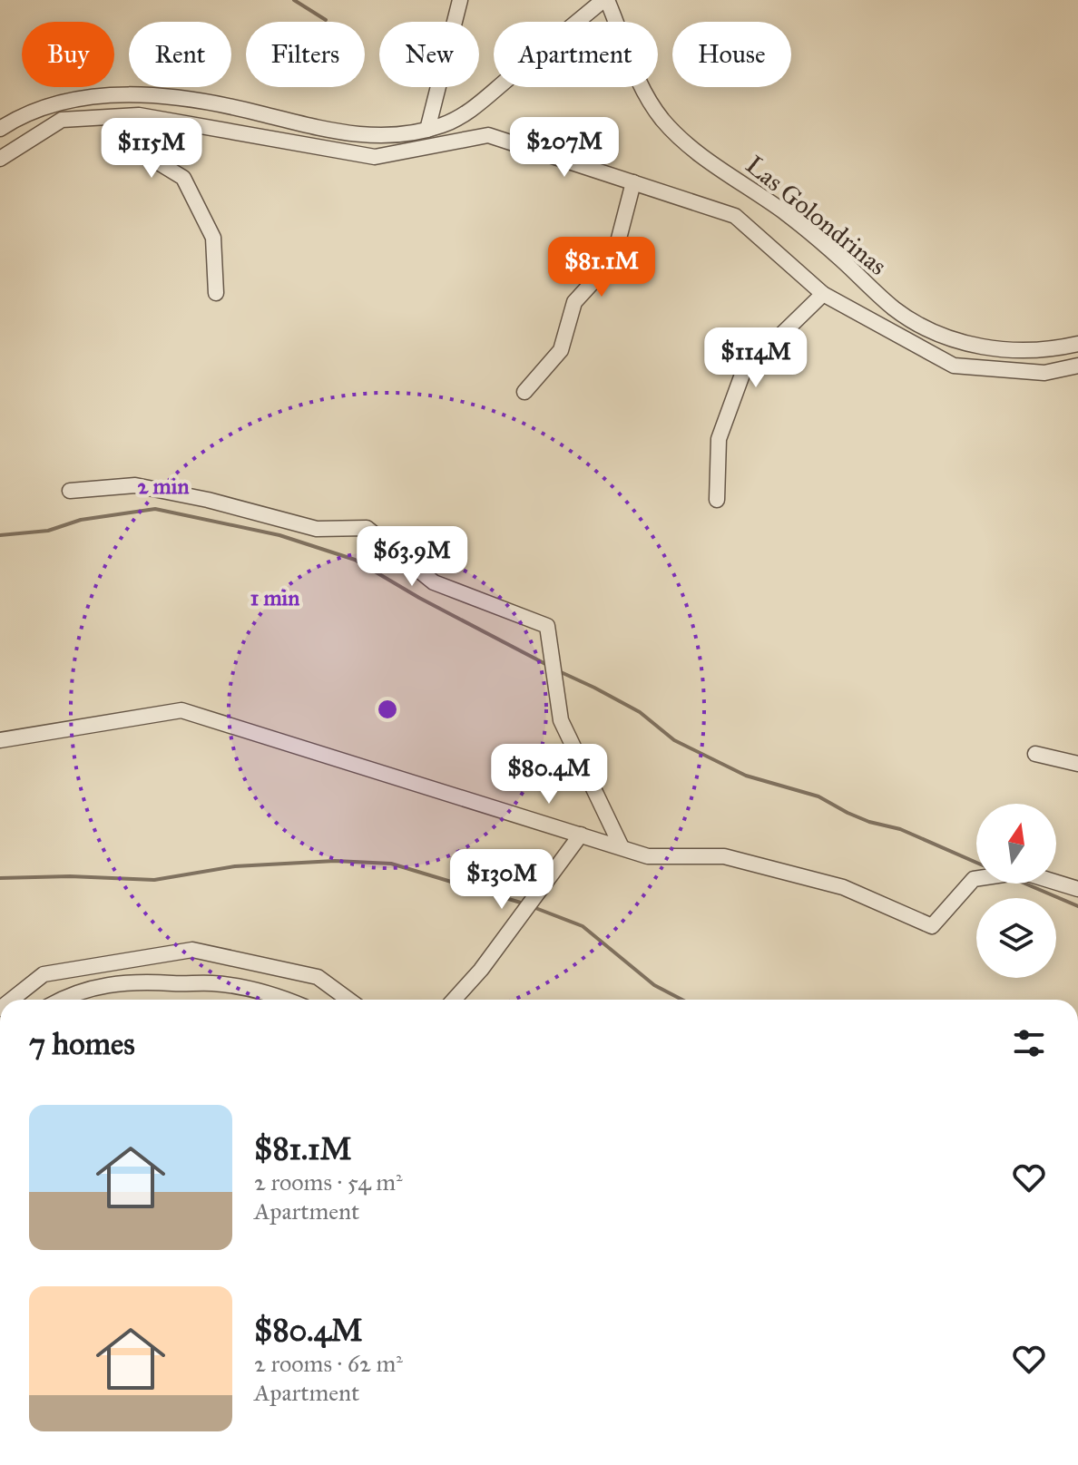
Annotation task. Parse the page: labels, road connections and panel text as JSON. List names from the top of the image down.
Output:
{
  "streets": {
    "street": ["Las Golondrinas"]
  },
  "north": "top",
  "page": {
    "chip": [
      "Buy",
      "Rent",
      "Filters",
      "New",
      "Apartment",
      "House"
    ],
    "price": [
      "$207M",
      "$115M",
      "$81.1M",
      "$114M",
      "$63.9M",
      "$80.4M",
      "$130M"
    ],
    "heading": "7 homes",
    "list": [
      {
        "name": "$81.1M",
        "note": "2 rooms · 54 m² · Apartment"
      },
      {
        "name": "$80.4M",
        "note": "2 rooms · 62 m² · Apartment"
      }
    ]
  },
  "rings": ["2 min", "1 min"]
}
